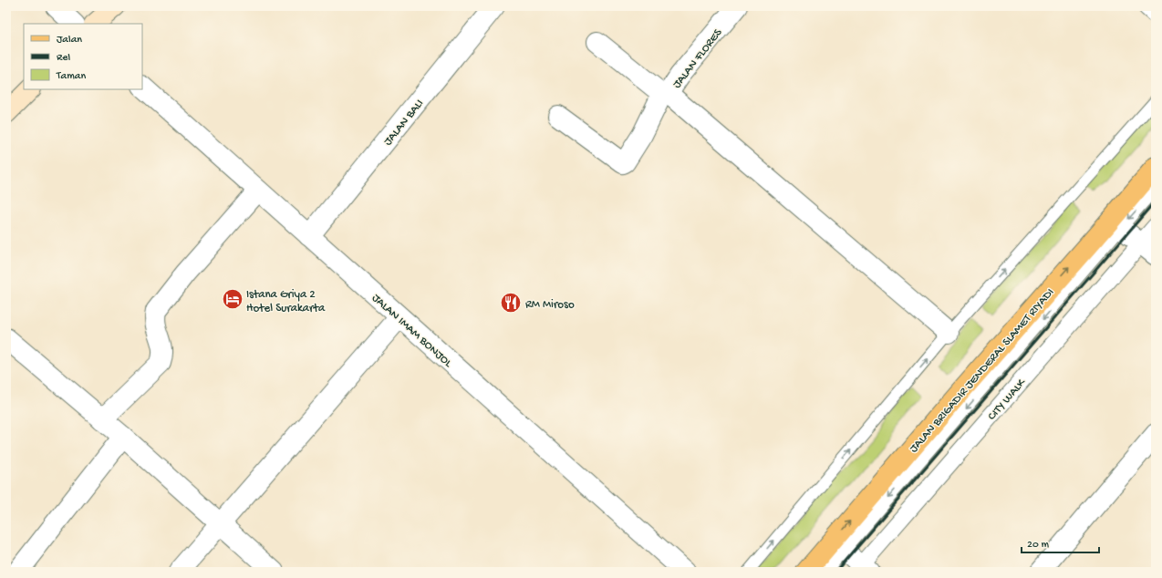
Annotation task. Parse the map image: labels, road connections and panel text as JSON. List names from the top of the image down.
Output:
{
  "streets": {
    "main road": ["JALAN BRIGADIR JENDERAL SLAMET RIYADI"],
    "street": [
      "JALAN FLORES",
      "JALAN BALI",
      "JALAN IMAM BONJOL",
      "CITY WALK"
    ]
  },
  "crossings": [
    ["JALAN BALI", "JALAN IMAM BONJOL"]
  ],
  "places": {
    "hotel": ["Istana Griya 2 Hotel Surakarta"],
    "restaurant": ["RM Miroso"]
  },
  "legend": ["Jalan", "Rel", "Taman"],
  "scale_bar": "20 m"
}
